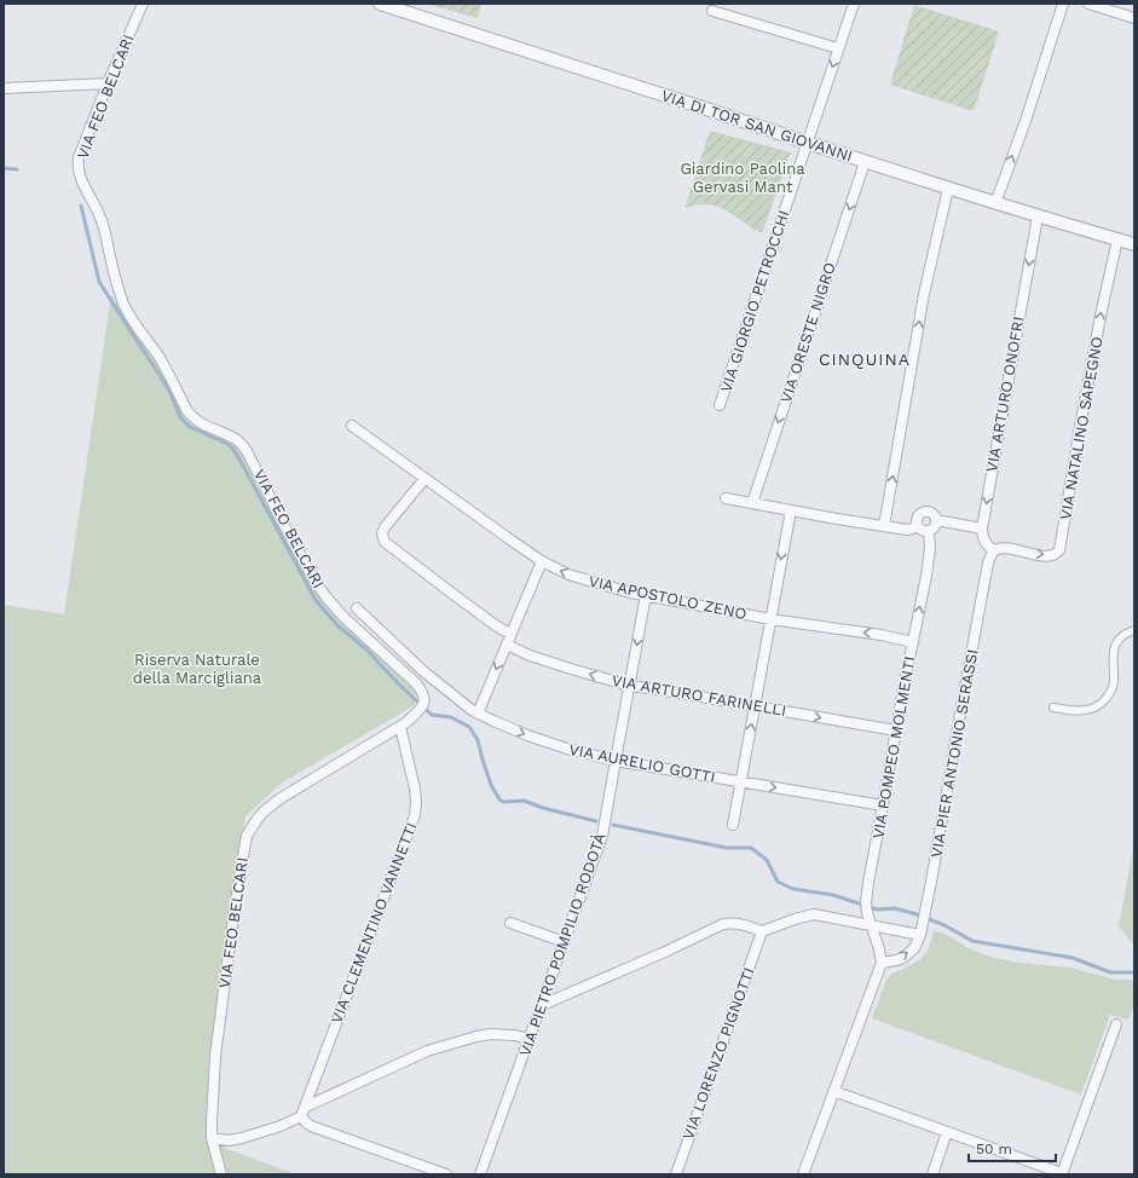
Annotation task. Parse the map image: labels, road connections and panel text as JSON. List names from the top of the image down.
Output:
{
  "streets": {
    "street": [
      "VIA FEO BELCARI",
      "VIA DI TOR SAN GIOVANNI",
      "VIA GIORGIO PETROCCHI",
      "VIA ORESTE NIGRO",
      "VIA ARTURO ONOFRI",
      "VIA NATALINO SAPEGNO",
      "VIA APOSTOLO ZENO",
      "VIA ARTURO FARINELLI",
      "VIA POMPEO MOLMENTI",
      "VIA PIER ANTONIO SERASSI",
      "VIA AURELIO GOTTI",
      "VIA CLEMENTINO VANNETTI",
      "VIA PIETRO POMPILIO RODOTÀ",
      "VIA LORENZO PIGNOTTI"
    ]
  },
  "crossings": [
    ["VIA FEO BELCARI", "VIA CLEMENTINO VANNETTI"],
    ["VIA DI TOR SAN GIOVANNI", "VIA GIORGIO PETROCCHI"],
    ["VIA DI TOR SAN GIOVANNI", "VIA ORESTE NIGRO"],
    ["VIA DI TOR SAN GIOVANNI", "VIA ARTURO ONOFRI"],
    ["VIA DI TOR SAN GIOVANNI", "VIA NATALINO SAPEGNO"],
    ["VIA NATALINO SAPEGNO", "VIA PIER ANTONIO SERASSI"],
    ["VIA APOSTOLO ZENO", "VIA POMPEO MOLMENTI"],
    ["VIA APOSTOLO ZENO", "VIA PIETRO POMPILIO RODOTÀ"],
    ["VIA ARTURO FARINELLI", "VIA POMPEO MOLMENTI"],
    ["VIA ARTURO FARINELLI", "VIA PIETRO POMPILIO RODOTÀ"],
    ["VIA POMPEO MOLMENTI", "VIA PIER ANTONIO SERASSI"],
    ["VIA POMPEO MOLMENTI", "VIA AURELIO GOTTI"],
    ["VIA AURELIO GOTTI", "VIA PIETRO POMPILIO RODOTÀ"]
  ],
  "one_way": [
    "VIA ORESTE NIGRO",
    "VIA ARTURO ONOFRI",
    "VIA NATALINO SAPEGNO",
    "VIA APOSTOLO ZENO",
    "VIA AURELIO GOTTI"
  ],
  "districts": ["CINQUINA"],
  "parks": ["Giardino Paolina Gervasi Mant", "Riserva Naturale della Marcigliana"],
  "scale_bar": "50 m"
}
